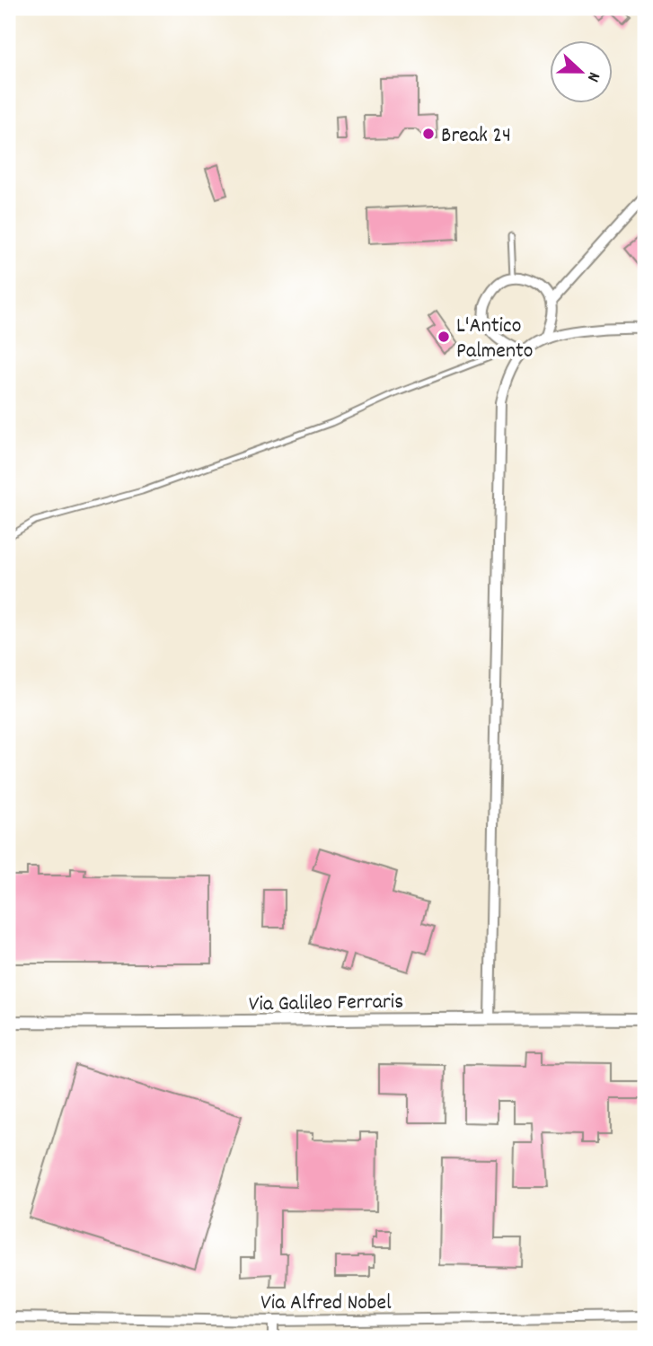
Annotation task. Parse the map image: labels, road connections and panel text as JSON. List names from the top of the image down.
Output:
{
  "streets": {
    "street": ["Via Galileo Ferraris", "Via Alfred Nobel"]
  },
  "places": ["Break 24", "L'Antico Palmento"],
  "north": "right"
}
